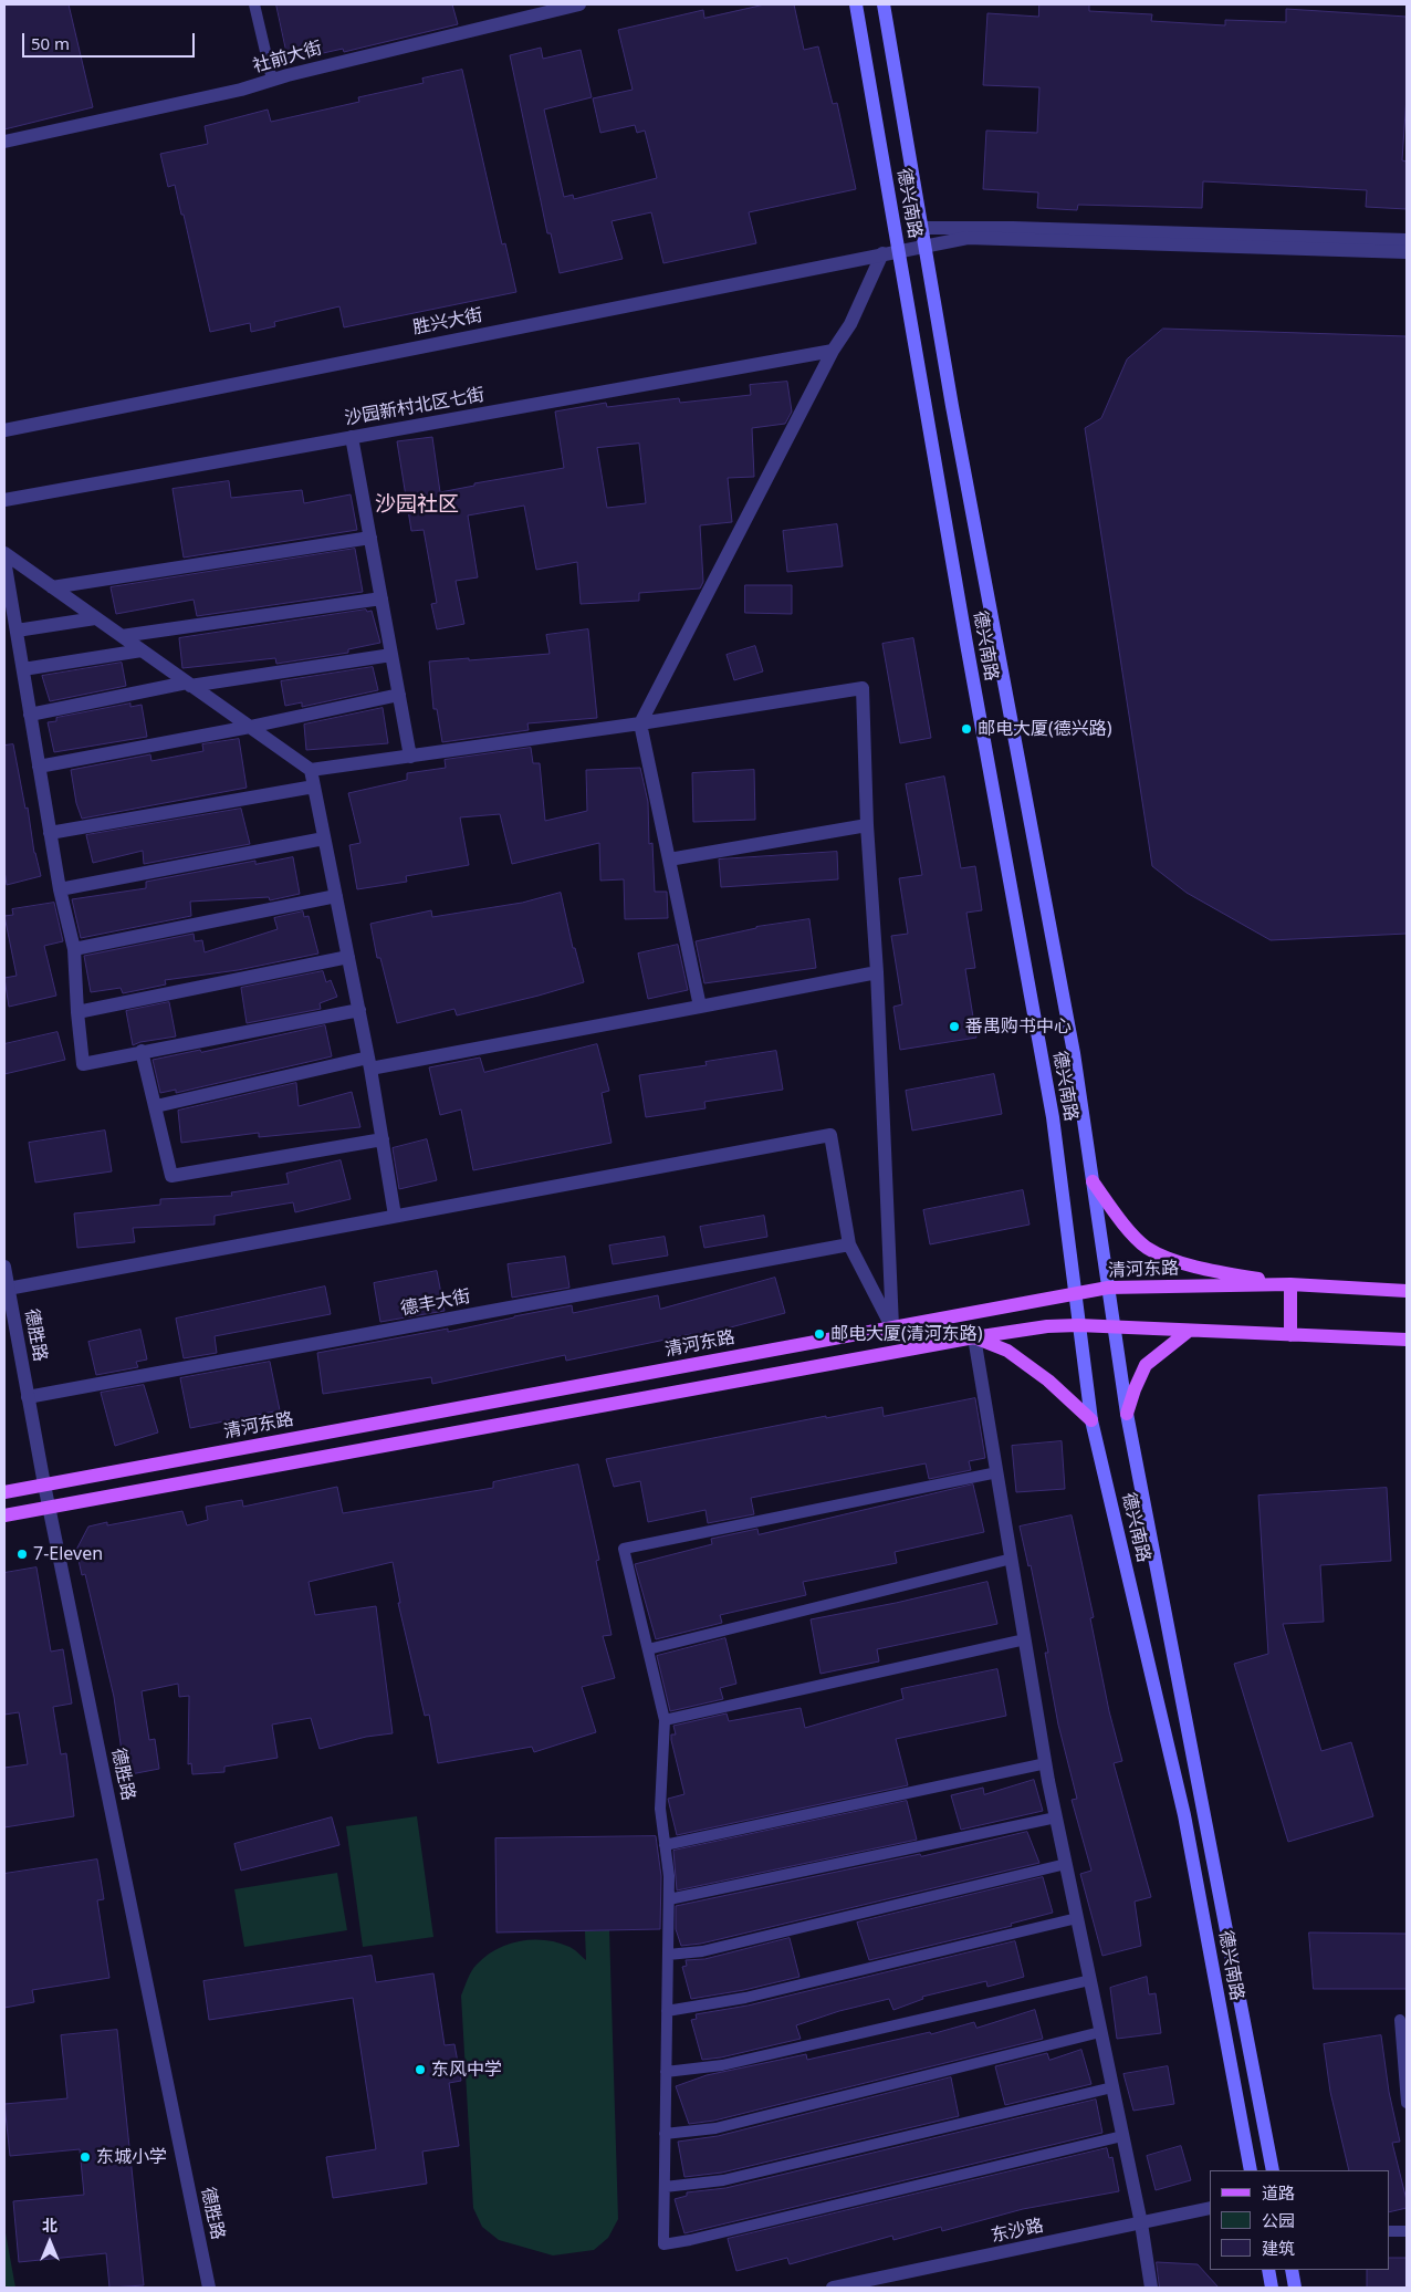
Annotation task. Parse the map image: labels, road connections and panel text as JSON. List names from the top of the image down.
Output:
{
  "streets": {
    "main road": ["德兴南路", "清河东路"],
    "street": [
      "社前大街",
      "胜兴大街",
      "沙园新村北区七街",
      "德丰大街",
      "德胜路",
      "东沙路"
    ]
  },
  "crossings": [
    ["德兴南路", "胜兴大街"],
    ["德兴南路", "清河东路"],
    ["清河东路", "德胜路"],
    ["德丰大街", "德胜路"]
  ],
  "districts": ["沙园社区"],
  "places": [
    "邮电大厦(德兴路)",
    "番禺购书中心",
    "邮电大厦(清河东路)",
    "7-Eleven",
    "东风中学",
    "东城小学"
  ],
  "legend": ["道路", "公园", "建筑"],
  "scale_bar": "50 m",
  "north": "top"
}
